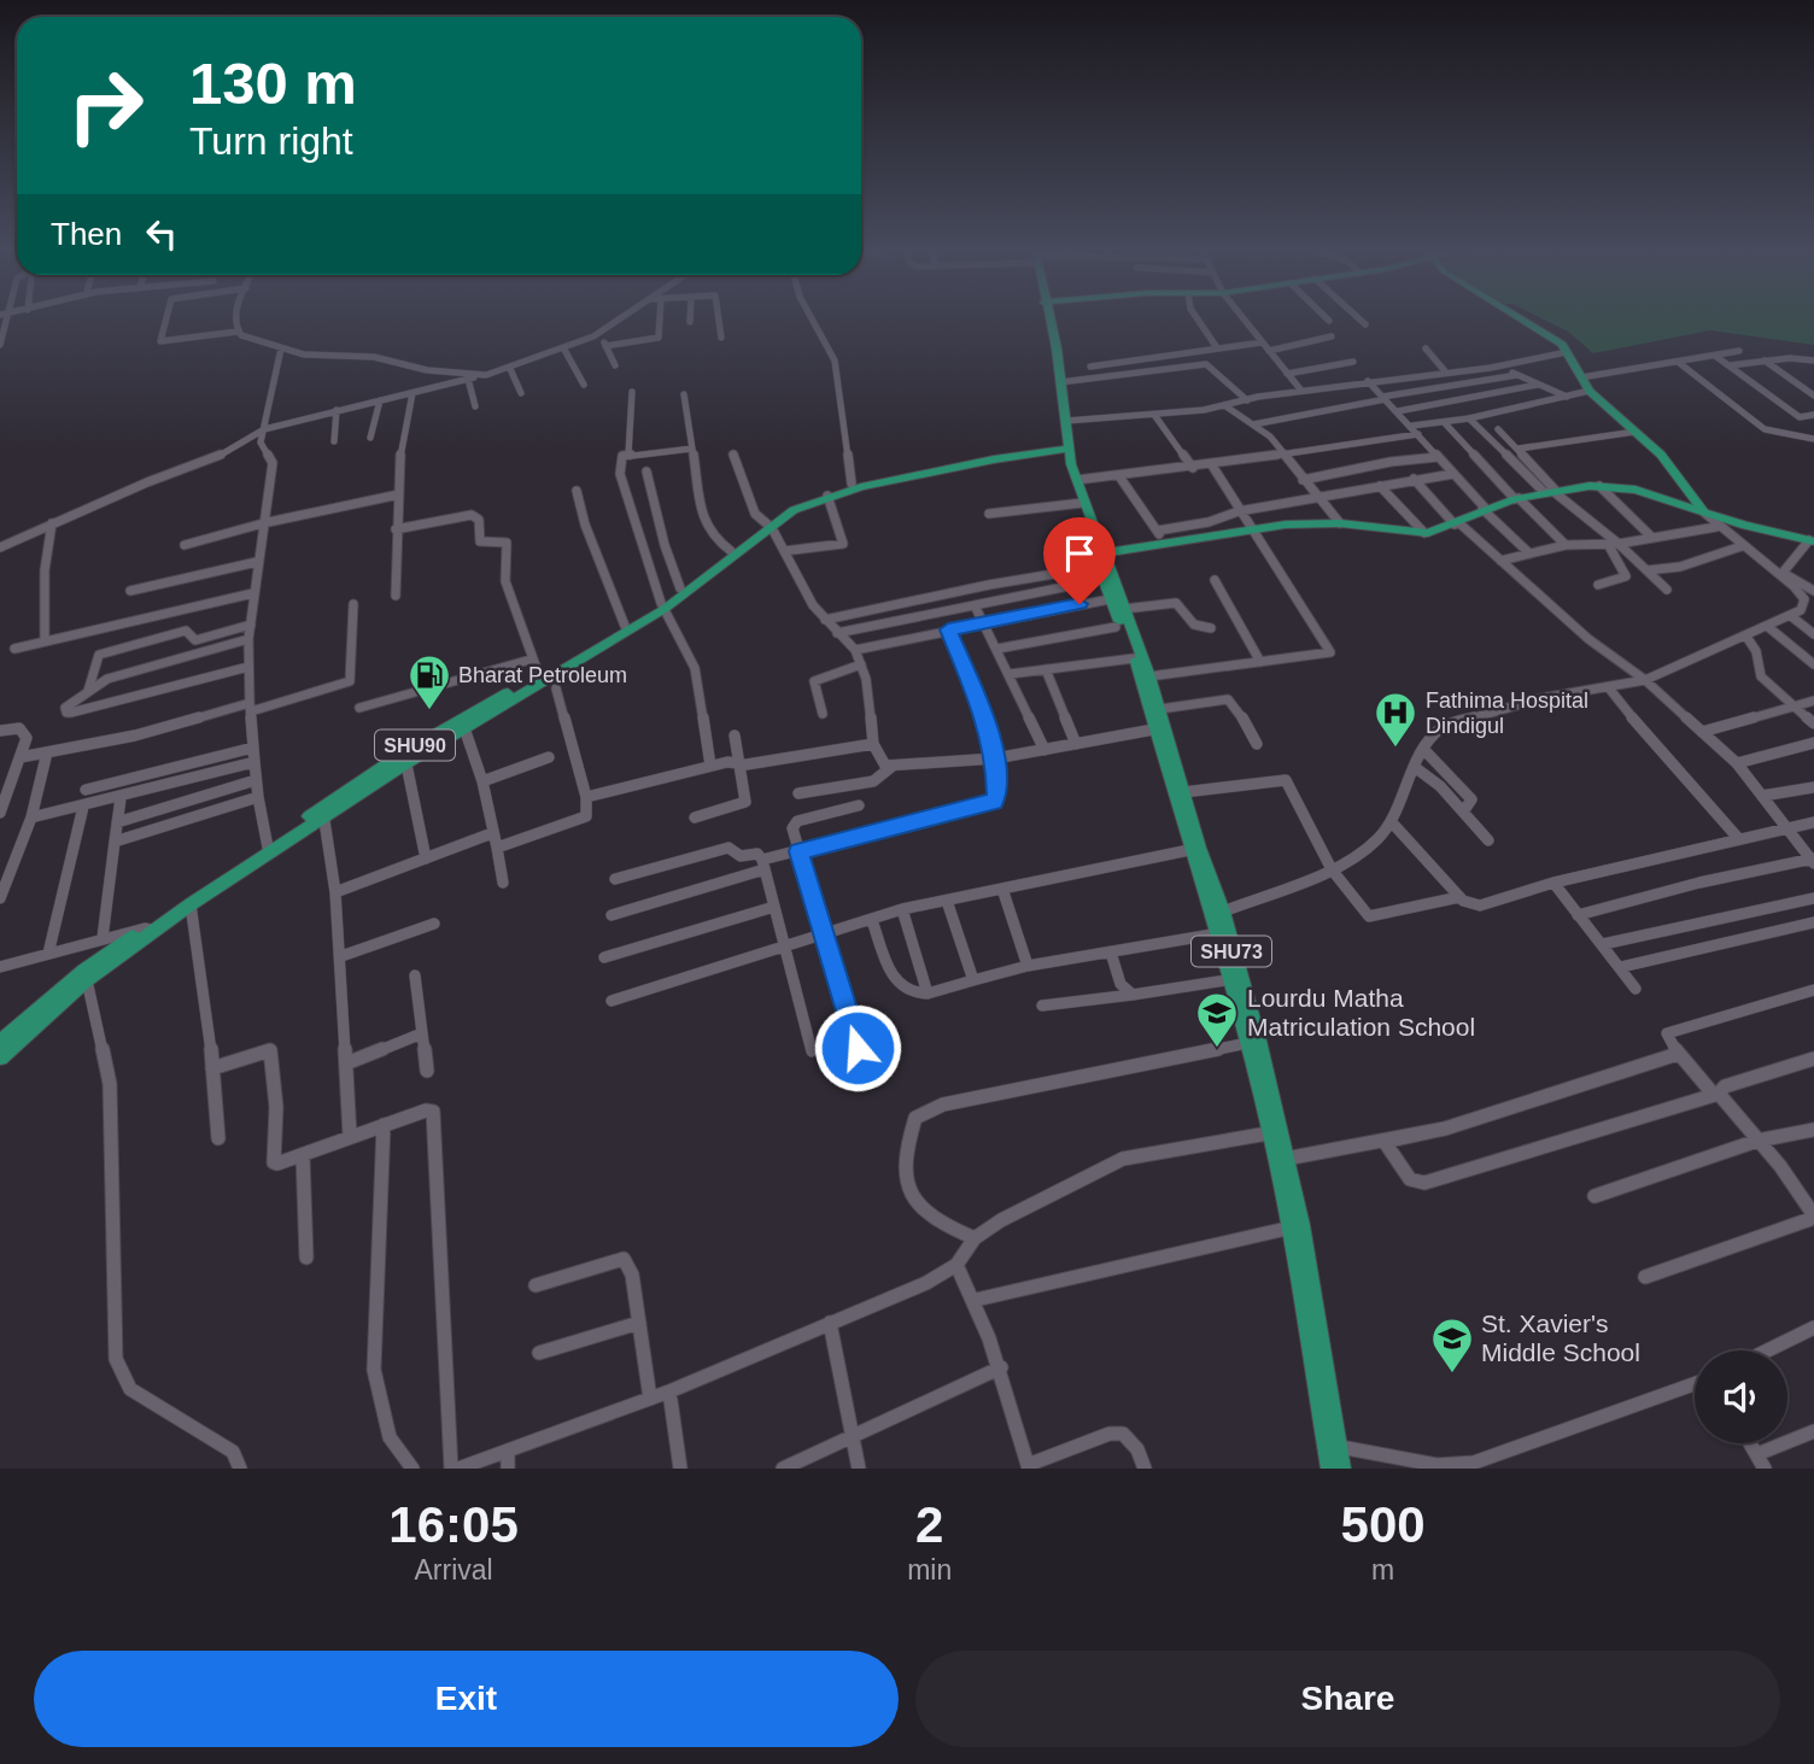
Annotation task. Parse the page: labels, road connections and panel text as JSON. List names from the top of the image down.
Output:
{
  "streets": {
    "main road": ["SHU90", "SHU73"]
  },
  "crossings": [
    ["SHU90", "SHU73"]
  ],
  "places": {
    "fuel station": ["Bharat Petroleum"],
    "hospital": ["Fathima Hospital Dindigul"],
    "school or university": ["Lourdu Matha Matriculation School", "St. Xavier's Middle School"]
  },
  "page": {
    "turn": ["130 m", "Turn right"],
    "then": "Then",
    "eta": [
      "16:05",
      "Arrival",
      "2",
      "min",
      "500",
      "m"
    ],
    "buttons": ["Exit", "Share"]
  }
}
